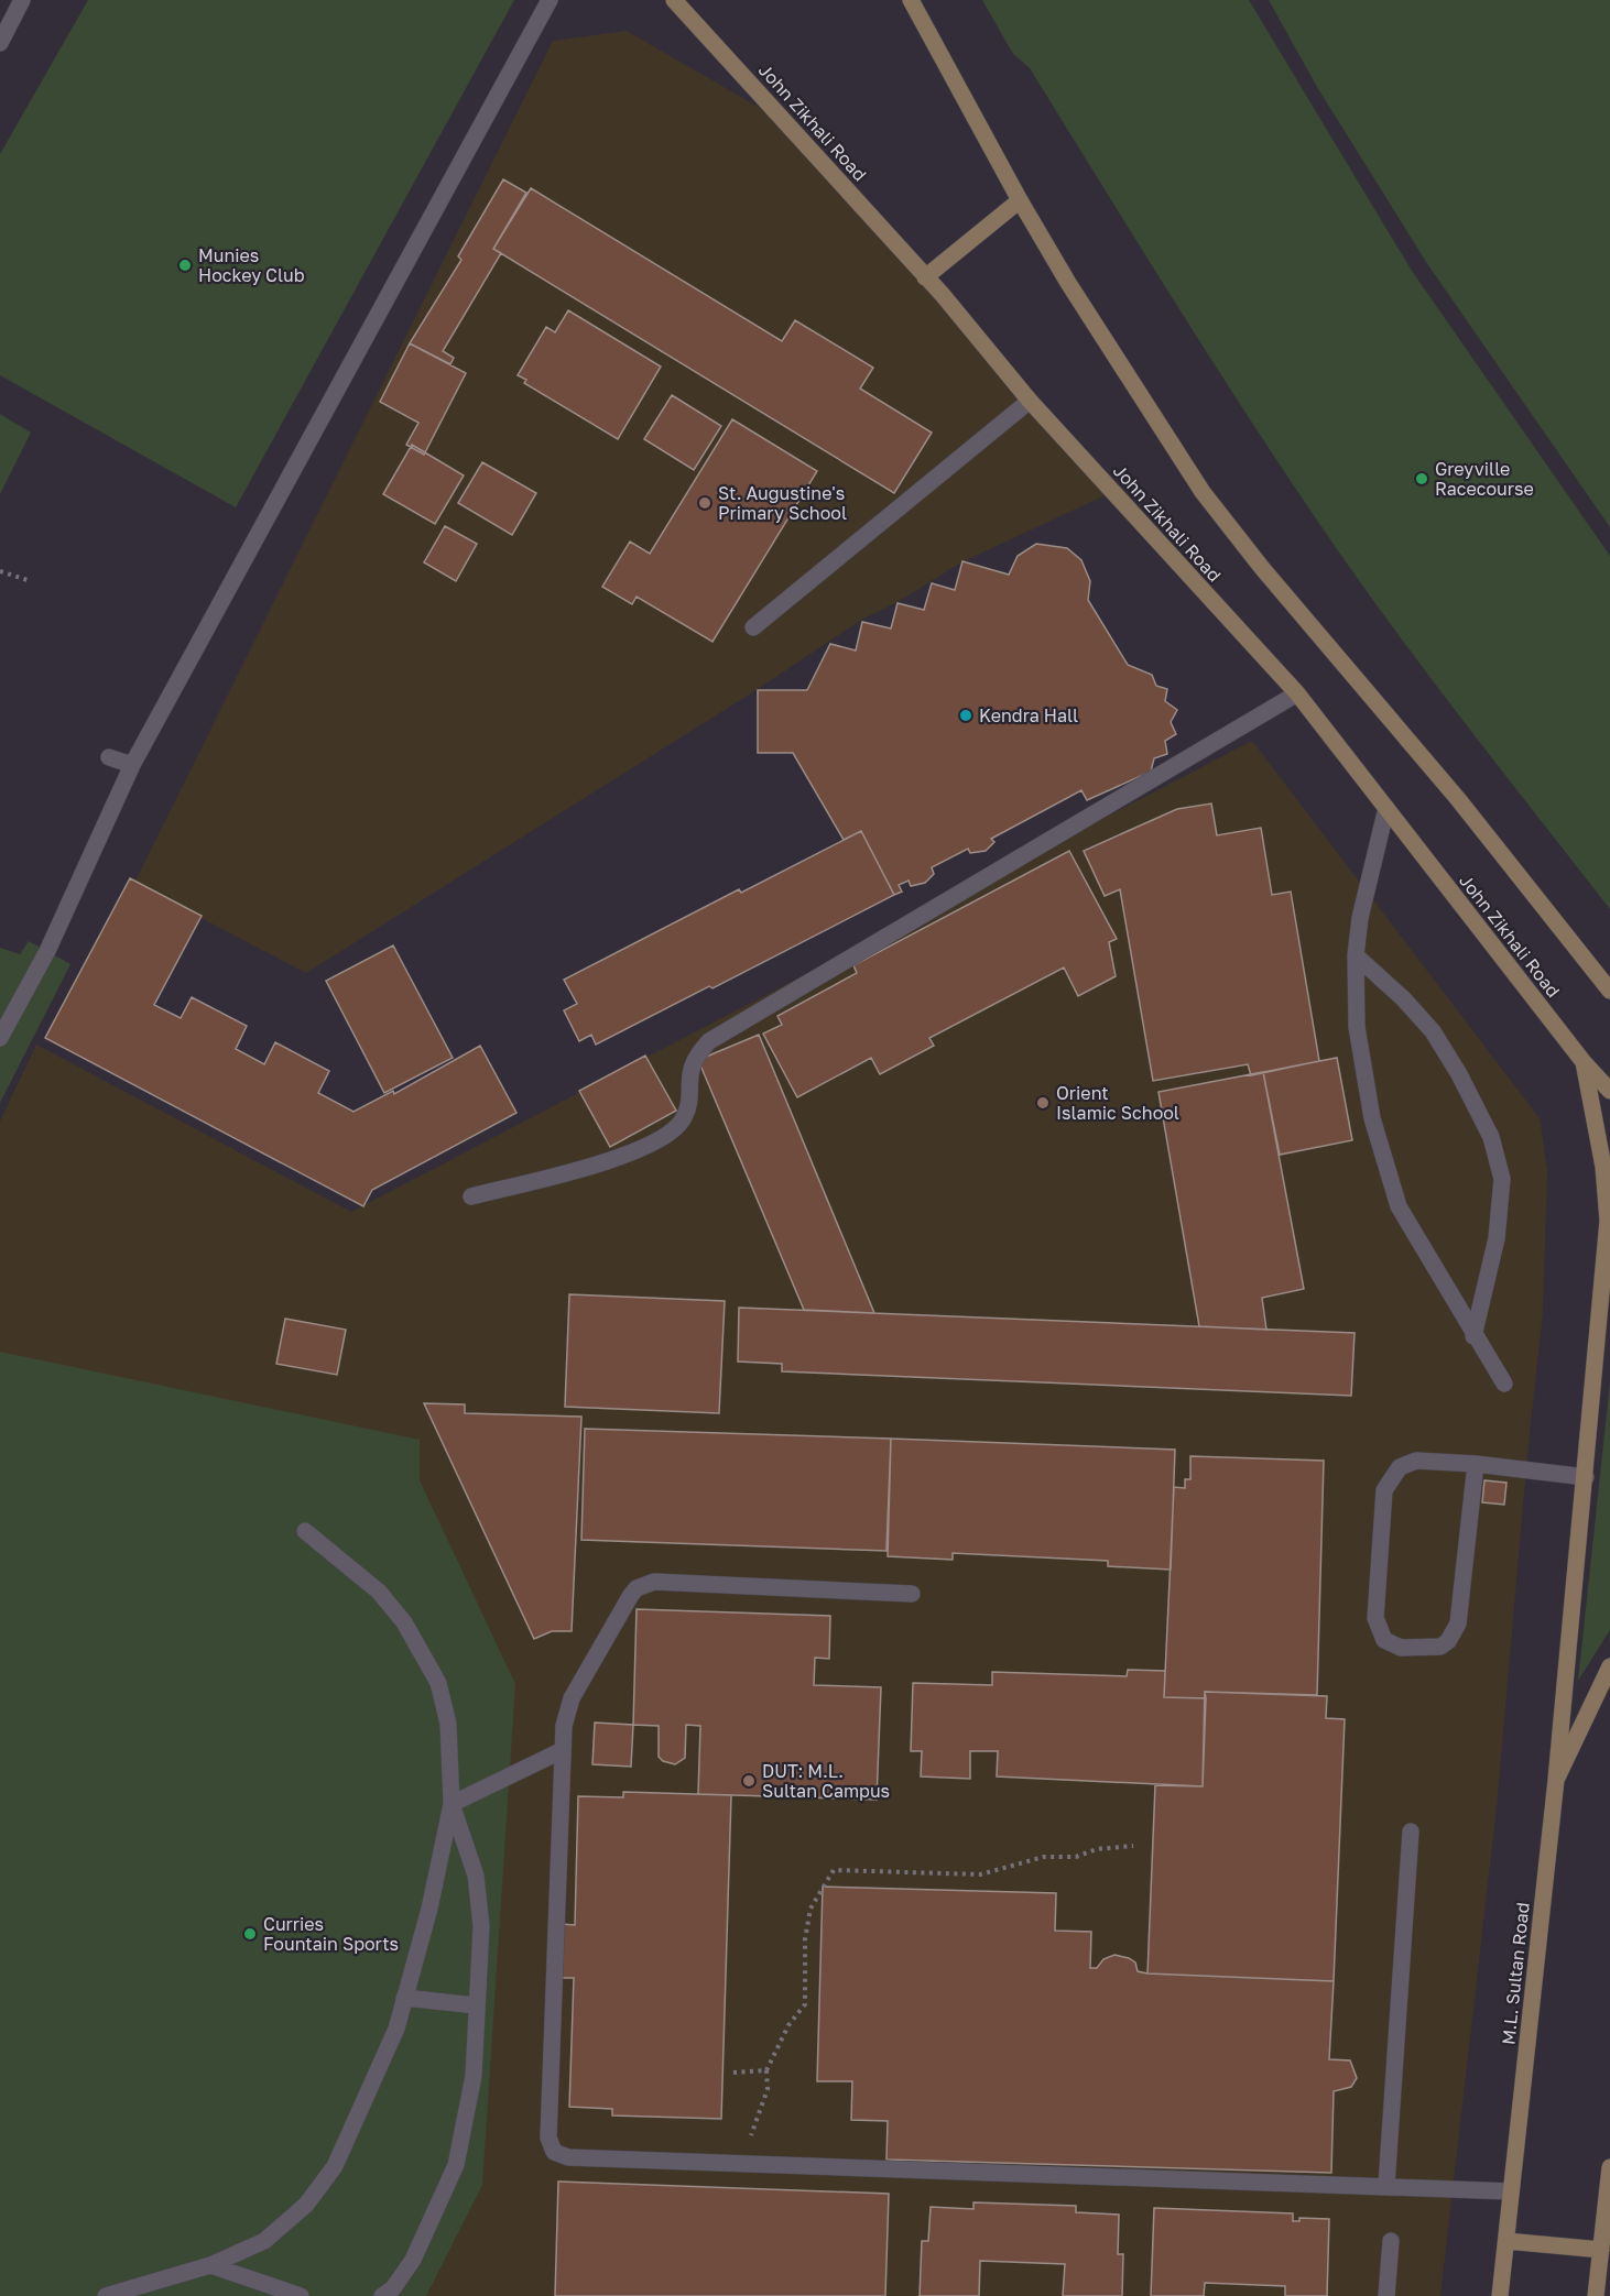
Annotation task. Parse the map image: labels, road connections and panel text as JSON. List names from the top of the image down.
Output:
{
  "streets": {
    "main road": ["John Zikhali Road", "M.L. Sultan Road"]
  },
  "places": [
    "Munies Hockey Club",
    "Greyville Racecourse",
    "St. Augustine's Primary School",
    "Kendra Hall",
    "Orient Islamic School",
    "DUT: M.L. Sultan Campus",
    "Curries Fountain Sports"
  ]
}
